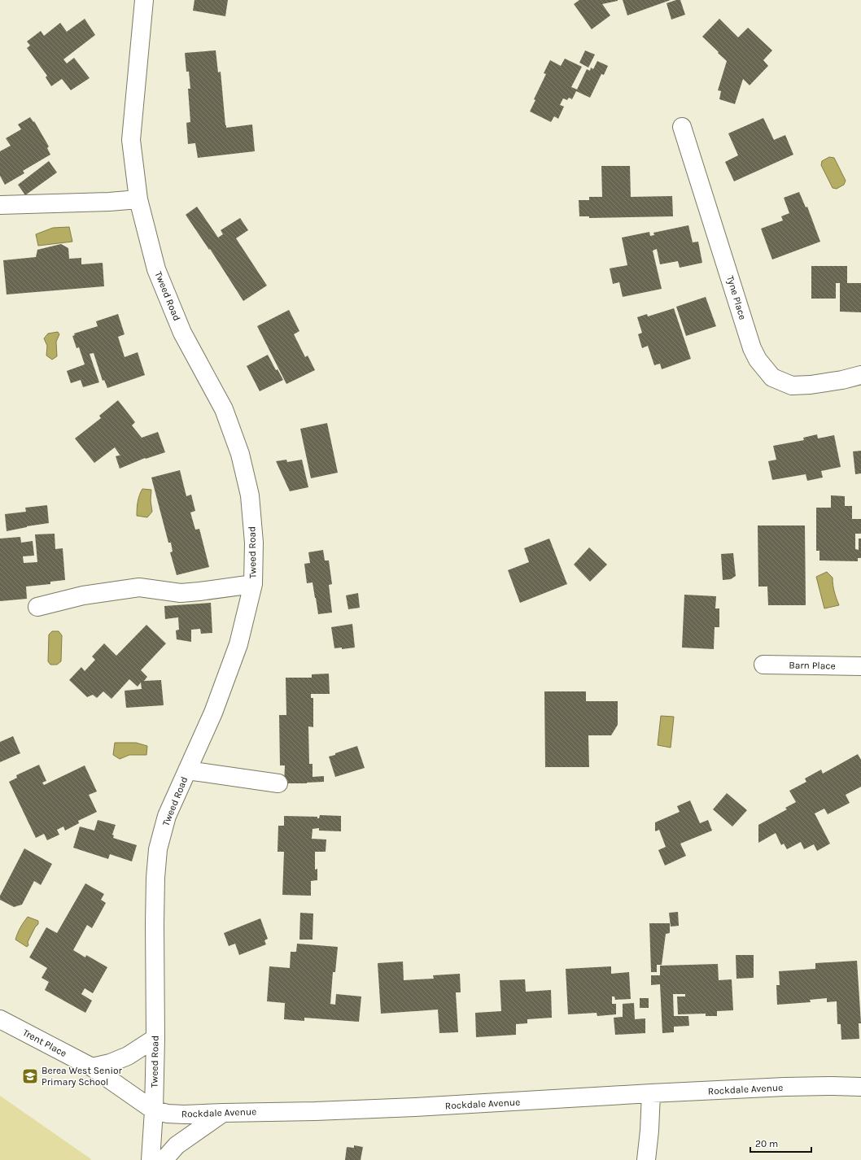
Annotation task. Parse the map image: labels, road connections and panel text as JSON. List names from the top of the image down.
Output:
{
  "streets": {
    "street": [
      "Tweed Road",
      "Tyne Place",
      "Barn Place",
      "Trent Place",
      "Rockdale Avenue"
    ]
  },
  "crossings": [
    ["Tweed Road", "Trent Place"],
    ["Tweed Road", "Rockdale Avenue"],
    ["Trent Place", "Rockdale Avenue"]
  ],
  "places": {
    "school or university": ["Berea West Senior Primary School"]
  },
  "scale_bar": "20 m"
}
